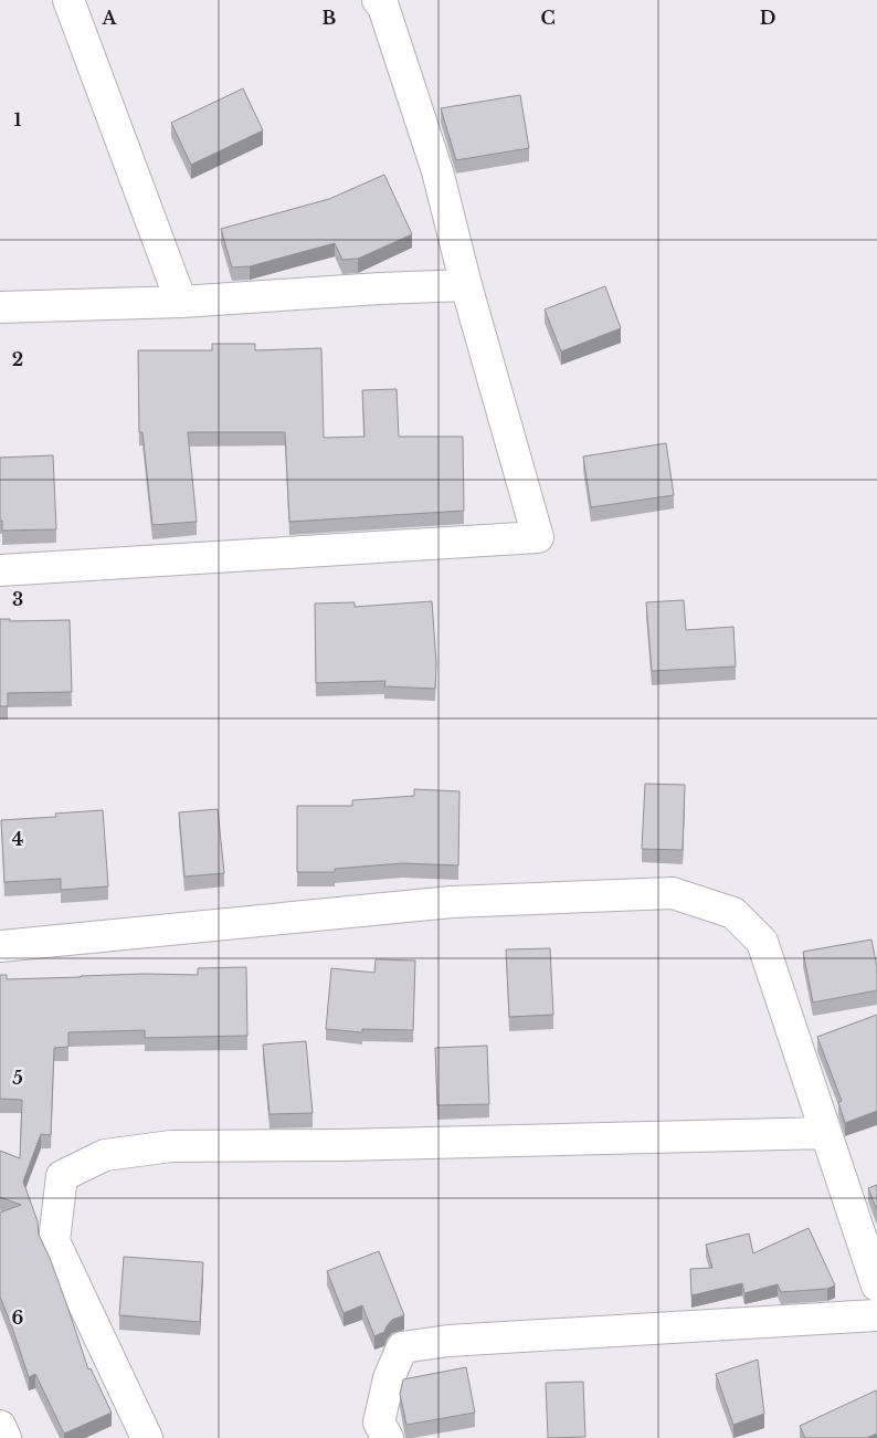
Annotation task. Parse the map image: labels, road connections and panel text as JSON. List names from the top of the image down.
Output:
{
  "grid": {
    "columns": [
      "A",
      "B",
      "C",
      "D"
    ],
    "rows": [
      "1",
      "2",
      "3",
      "4",
      "5",
      "6"
    ]
  }
}
